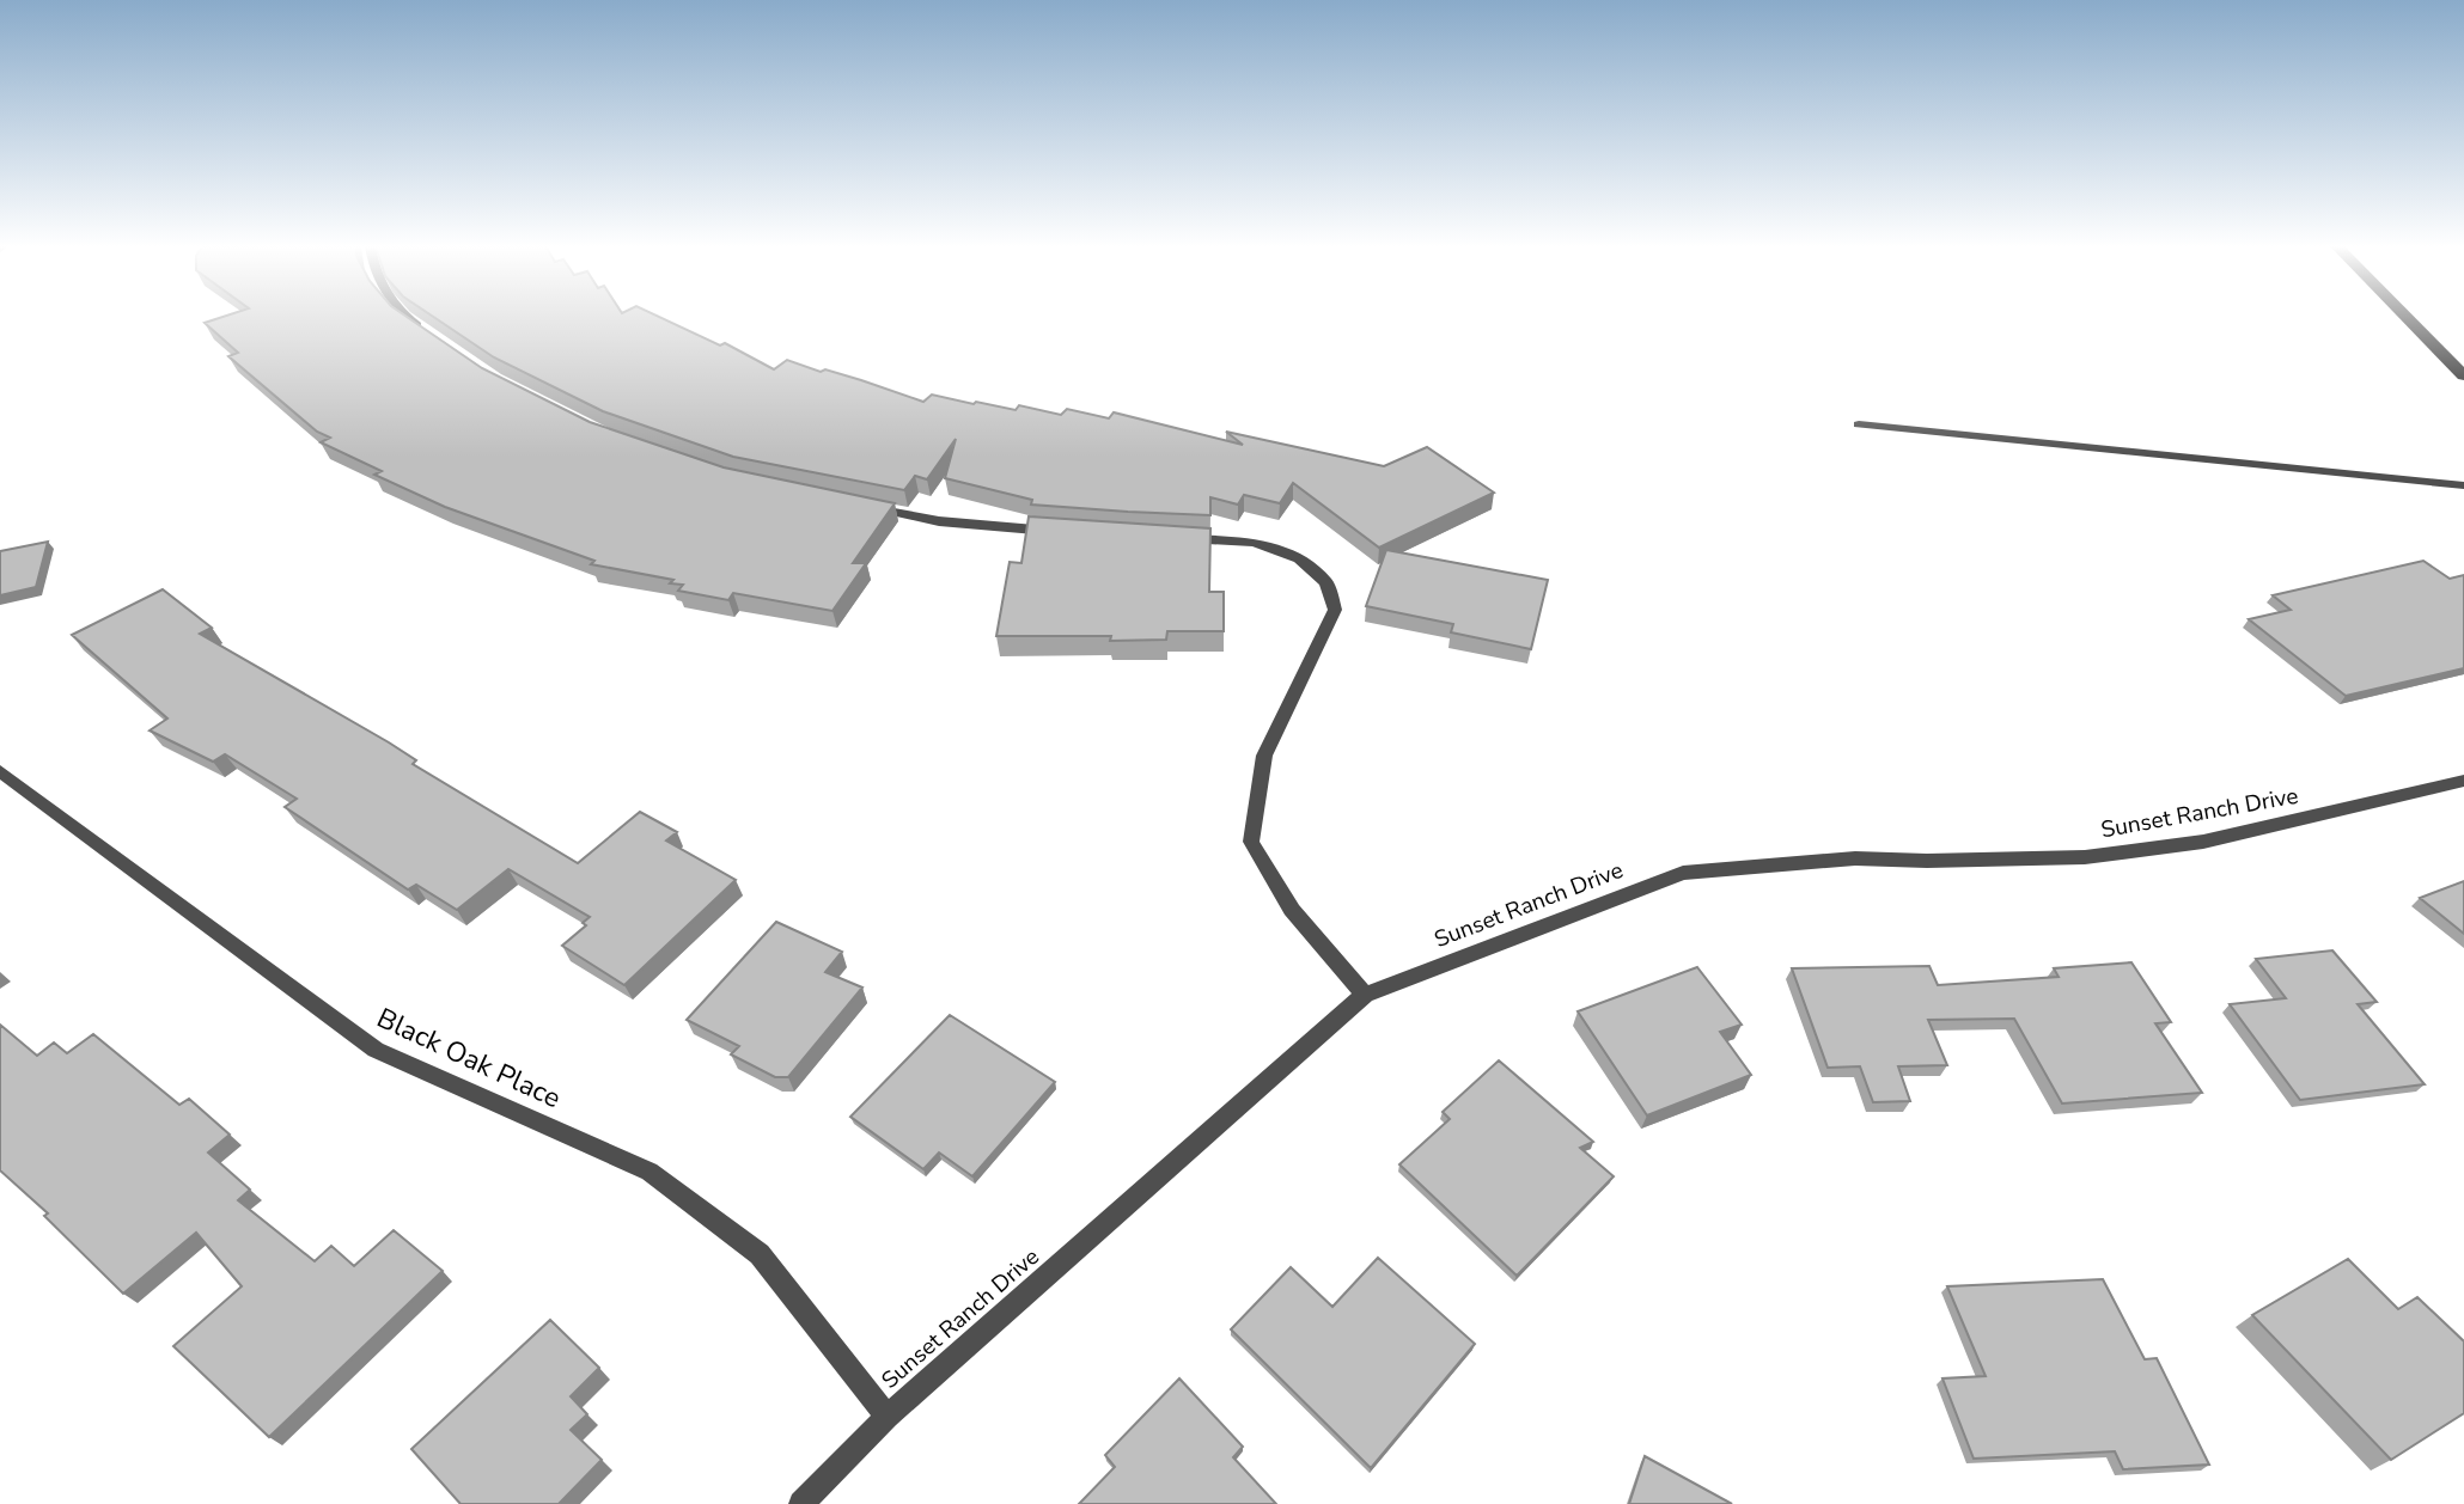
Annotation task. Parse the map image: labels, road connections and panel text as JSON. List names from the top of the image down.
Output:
{
  "streets": {
    "street": ["Sunset Ranch Drive", "Black Oak Place"]
  },
  "crossings": [
    ["Sunset Ranch Drive", "Black Oak Place"]
  ]
}
